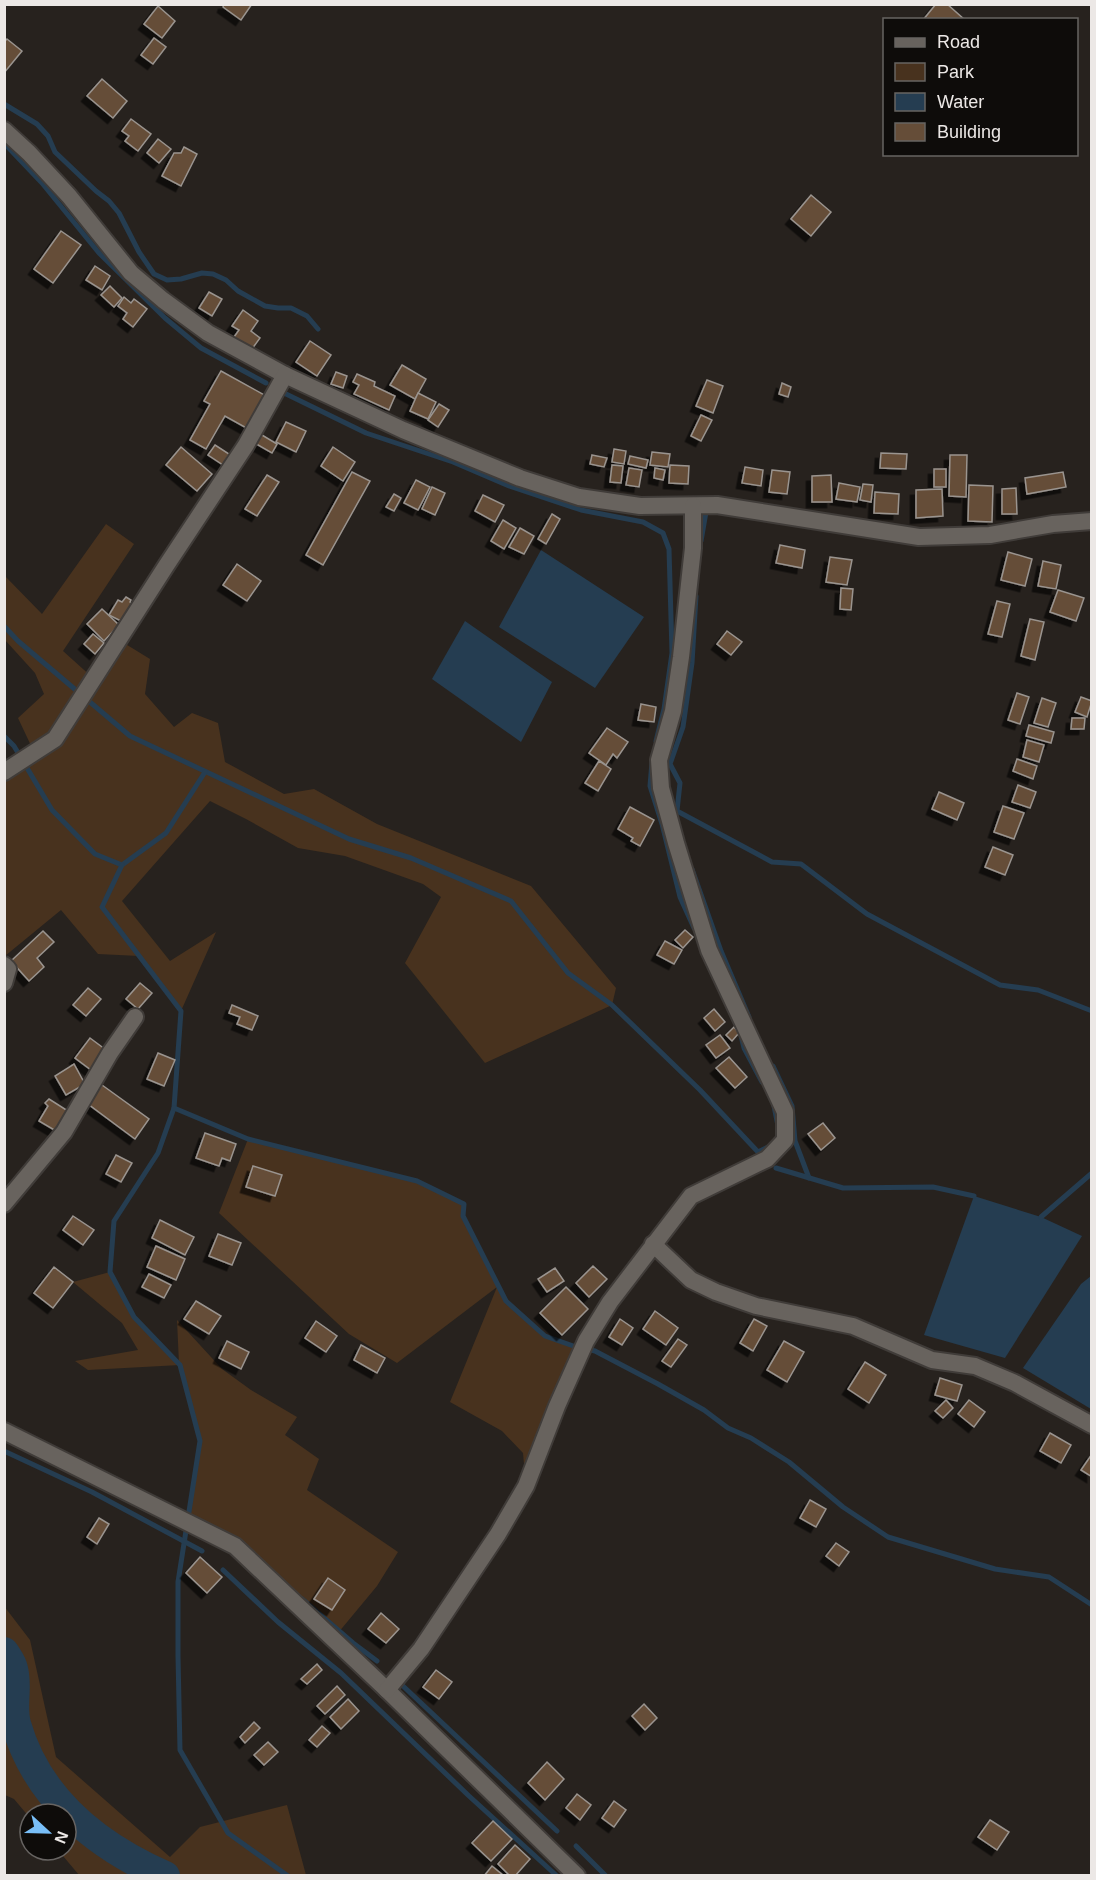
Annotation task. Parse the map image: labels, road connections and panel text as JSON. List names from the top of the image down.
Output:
{
  "legend": [
    "Road",
    "Park",
    "Water",
    "Building"
  ],
  "north": "right"
}
